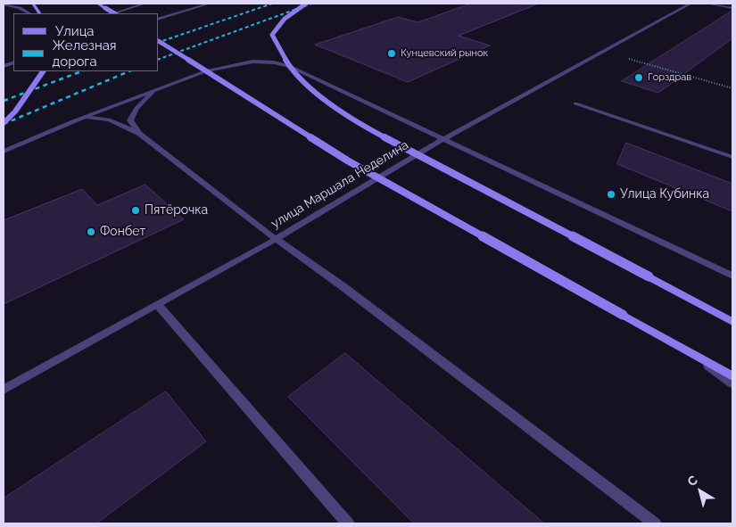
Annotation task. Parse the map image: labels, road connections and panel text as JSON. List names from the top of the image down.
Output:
{
  "streets": {
    "street": ["улица Маршала Неделина"]
  },
  "places": [
    "Кунцевский рынок",
    "Горздрав",
    "Улица Кубинка",
    "Пятёрочка",
    "Фонбет"
  ],
  "legend": ["Улица", "Железная дорога"],
  "north": "top left"
}
